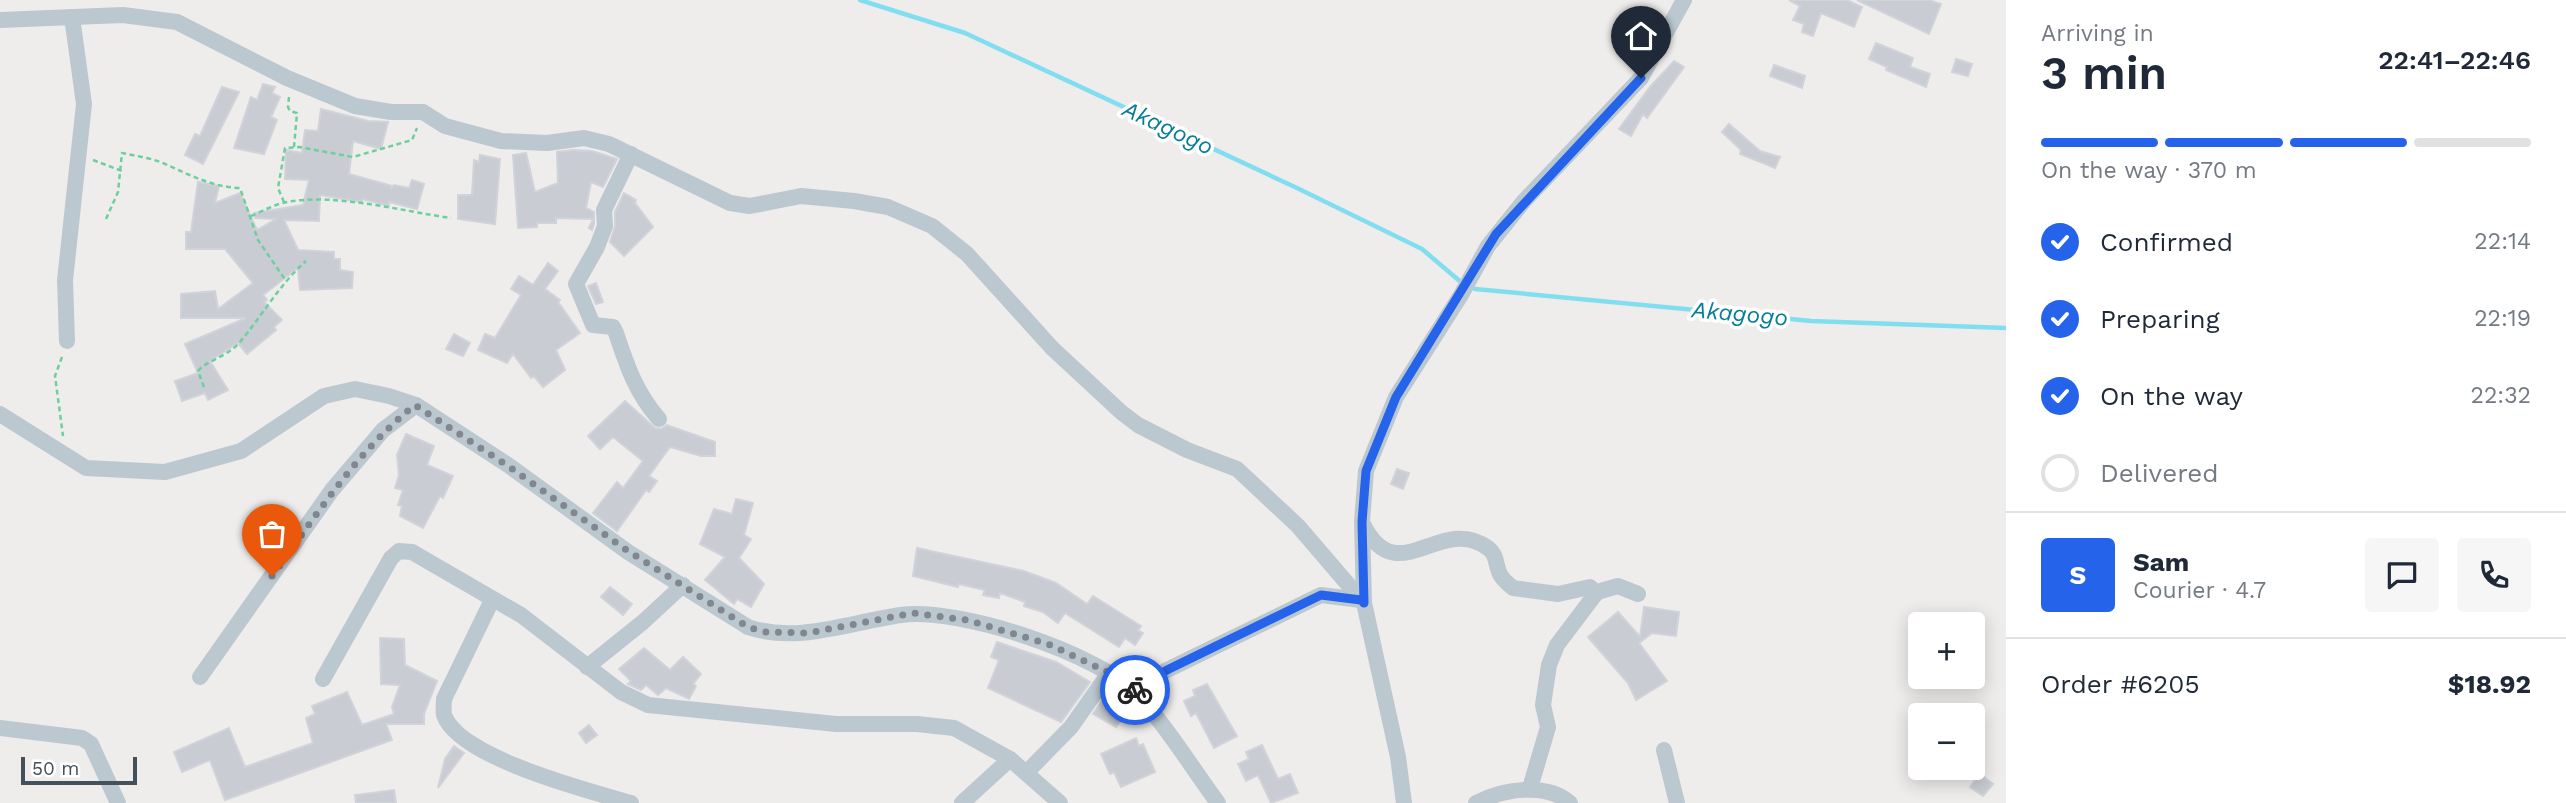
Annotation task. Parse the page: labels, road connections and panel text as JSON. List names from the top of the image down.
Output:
{
  "water": ["Akagogo"],
  "scale_bar": "50 m",
  "page": {
    "heading": ["3 min", "Arriving in", "22:41–22:46"],
    "panel": [
      "Sam",
      "Courier · 4.7",
      "Order #6205",
      "$18.92"
    ],
    "bar": "On the way · 370 m",
    "list": [
      ["Confirmed", "22:14"],
      ["Preparing", "22:19"],
      ["On the way", "22:32"],
      "Delivered"
    ],
    "round": "S",
    "map_buttons": ["+", "−"],
    "scale": "50 m"
  }
}
